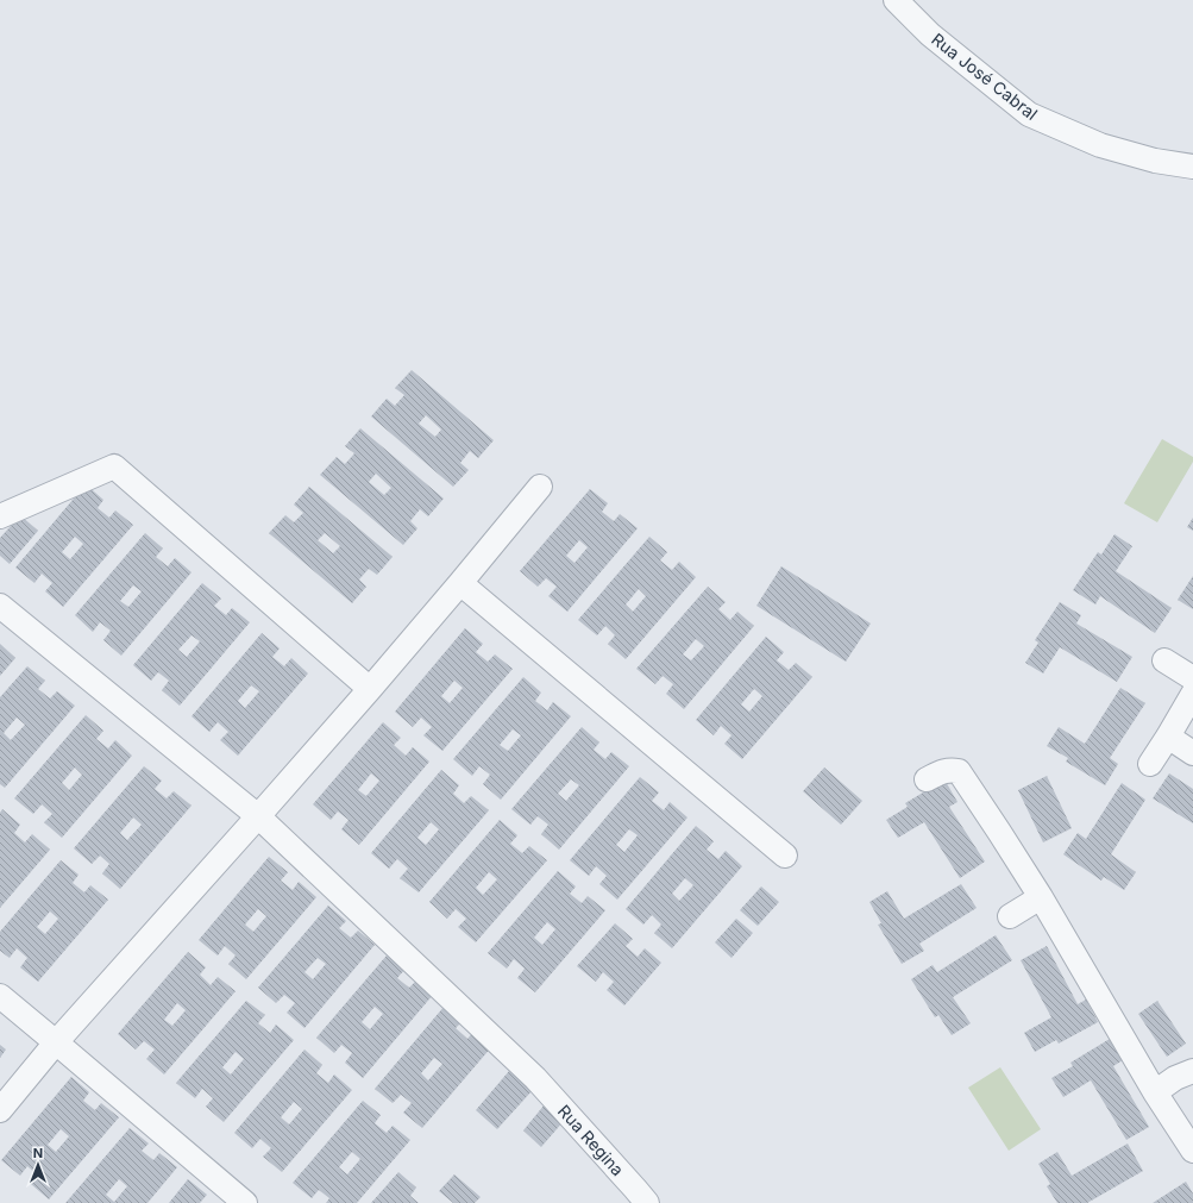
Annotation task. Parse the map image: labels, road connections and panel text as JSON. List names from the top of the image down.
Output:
{
  "streets": {
    "street": ["Rua José Cabral", "Rua Regina"]
  },
  "north": "top"
}
